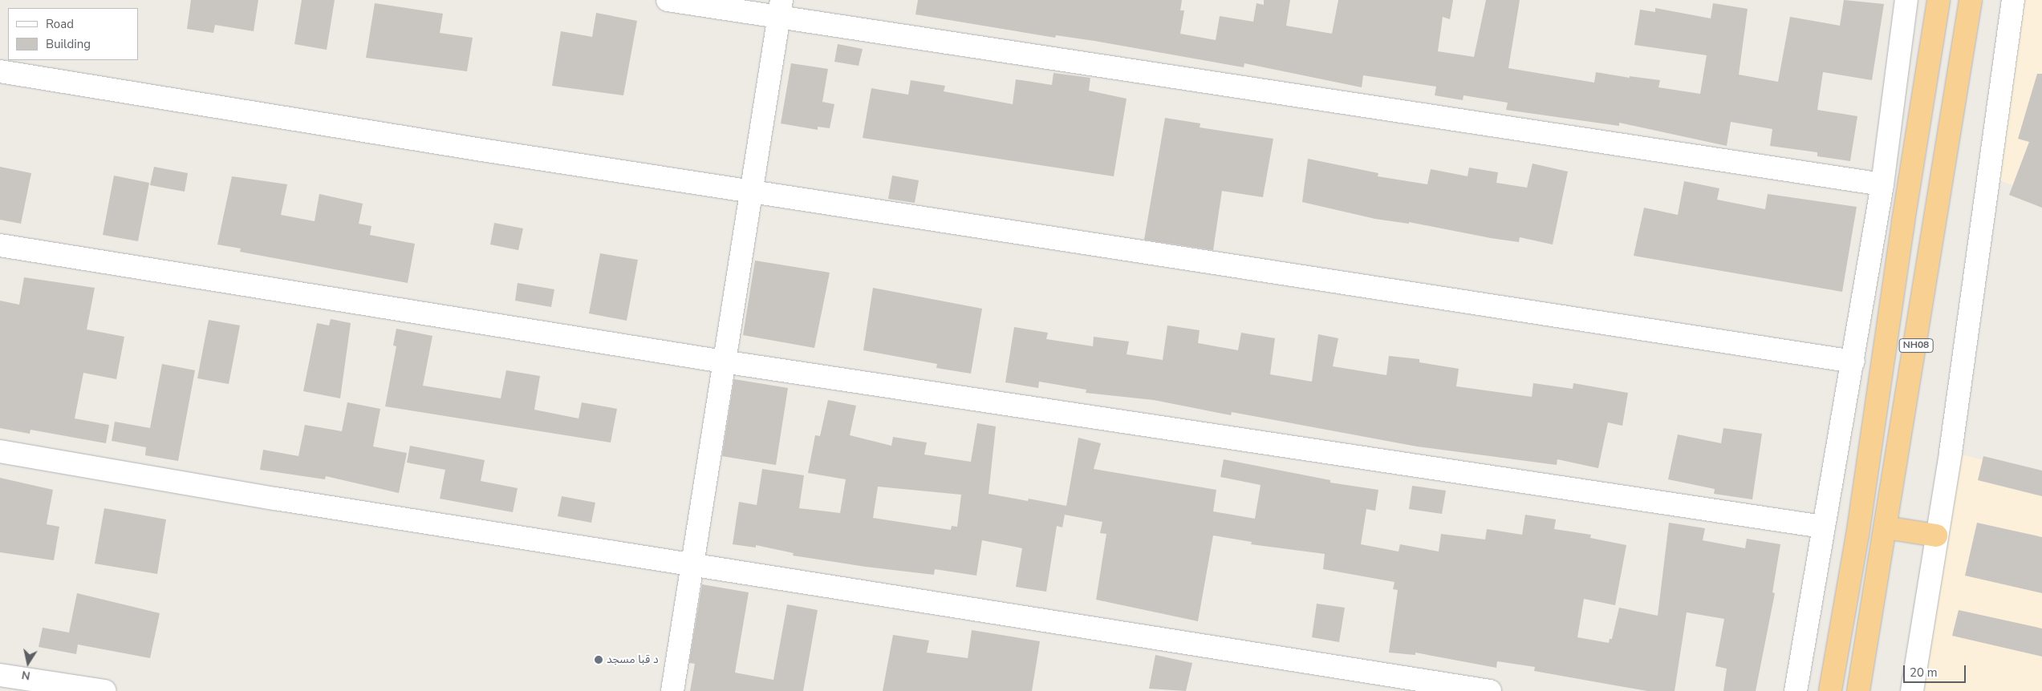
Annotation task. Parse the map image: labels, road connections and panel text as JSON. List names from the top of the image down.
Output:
{
  "streets": {
    "highway": ["NH08"]
  },
  "places": ["د قبا مسجد"],
  "legend": ["Road", "Building"],
  "scale_bar": "20 m",
  "north": "bottom"
}
